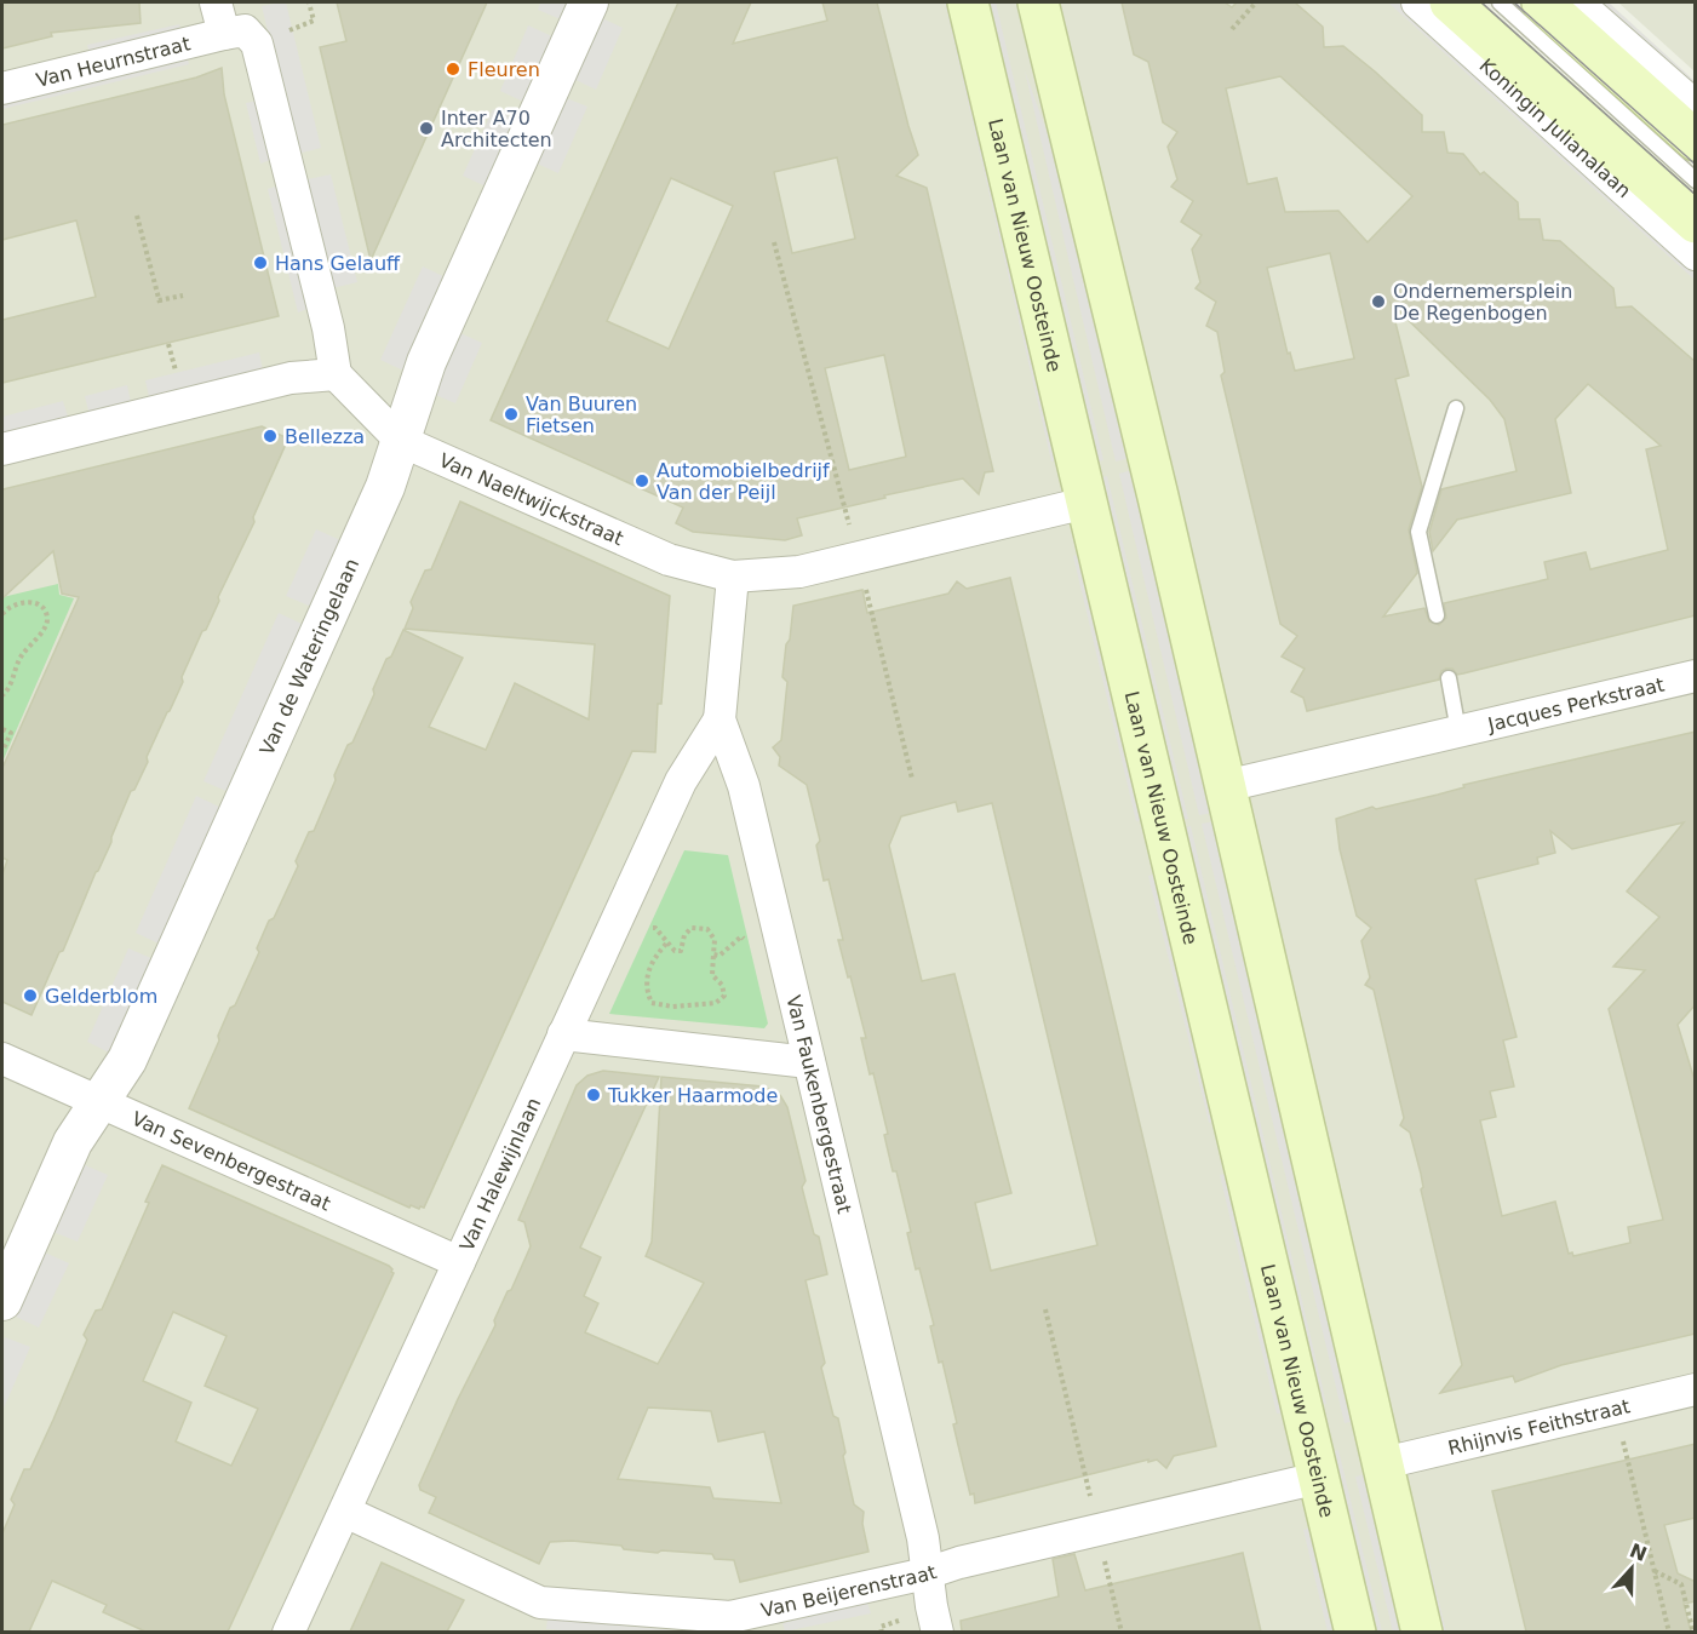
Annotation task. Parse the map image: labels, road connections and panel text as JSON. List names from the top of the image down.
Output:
{
  "streets": {
    "main road": ["Koningin Julianalaan", "Laan van Nieuw Oosteinde"],
    "street": [
      "Van Heurnstraat",
      "Van Naeltwijckstraat",
      "Van de Wateringelaan",
      "Jacques Perkstraat",
      "Van Faukenbergestraat",
      "Van Sevenbergestraat",
      "Van Halewijnlaan",
      "Rhijnvis Feithstraat",
      "Van Beijerenstraat"
    ]
  },
  "crossings": [
    ["Laan van Nieuw Oosteinde", "Van Naeltwijckstraat"],
    ["Laan van Nieuw Oosteinde", "Van Beijerenstraat"],
    ["Van Naeltwijckstraat", "Van de Wateringelaan"],
    ["Van Naeltwijckstraat", "Van Faukenbergestraat"],
    ["Van de Wateringelaan", "Van Sevenbergestraat"],
    ["Van Faukenbergestraat", "Van Halewijnlaan"],
    ["Van Faukenbergestraat", "Van Beijerenstraat"],
    ["Van Sevenbergestraat", "Van Halewijnlaan"],
    ["Van Halewijnlaan", "Van Beijerenstraat"]
  ],
  "places": [
    "Fleuren",
    "Inter A70 Architecten",
    "Hans Gelauff",
    "Ondernemersplein De Regenbogen",
    "Van Buuren Fietsen",
    "Bellezza",
    "Automobielbedrijf Van der Peijl",
    "Gelderblom",
    "Tukker Haarmode"
  ],
  "north": "top"
}
